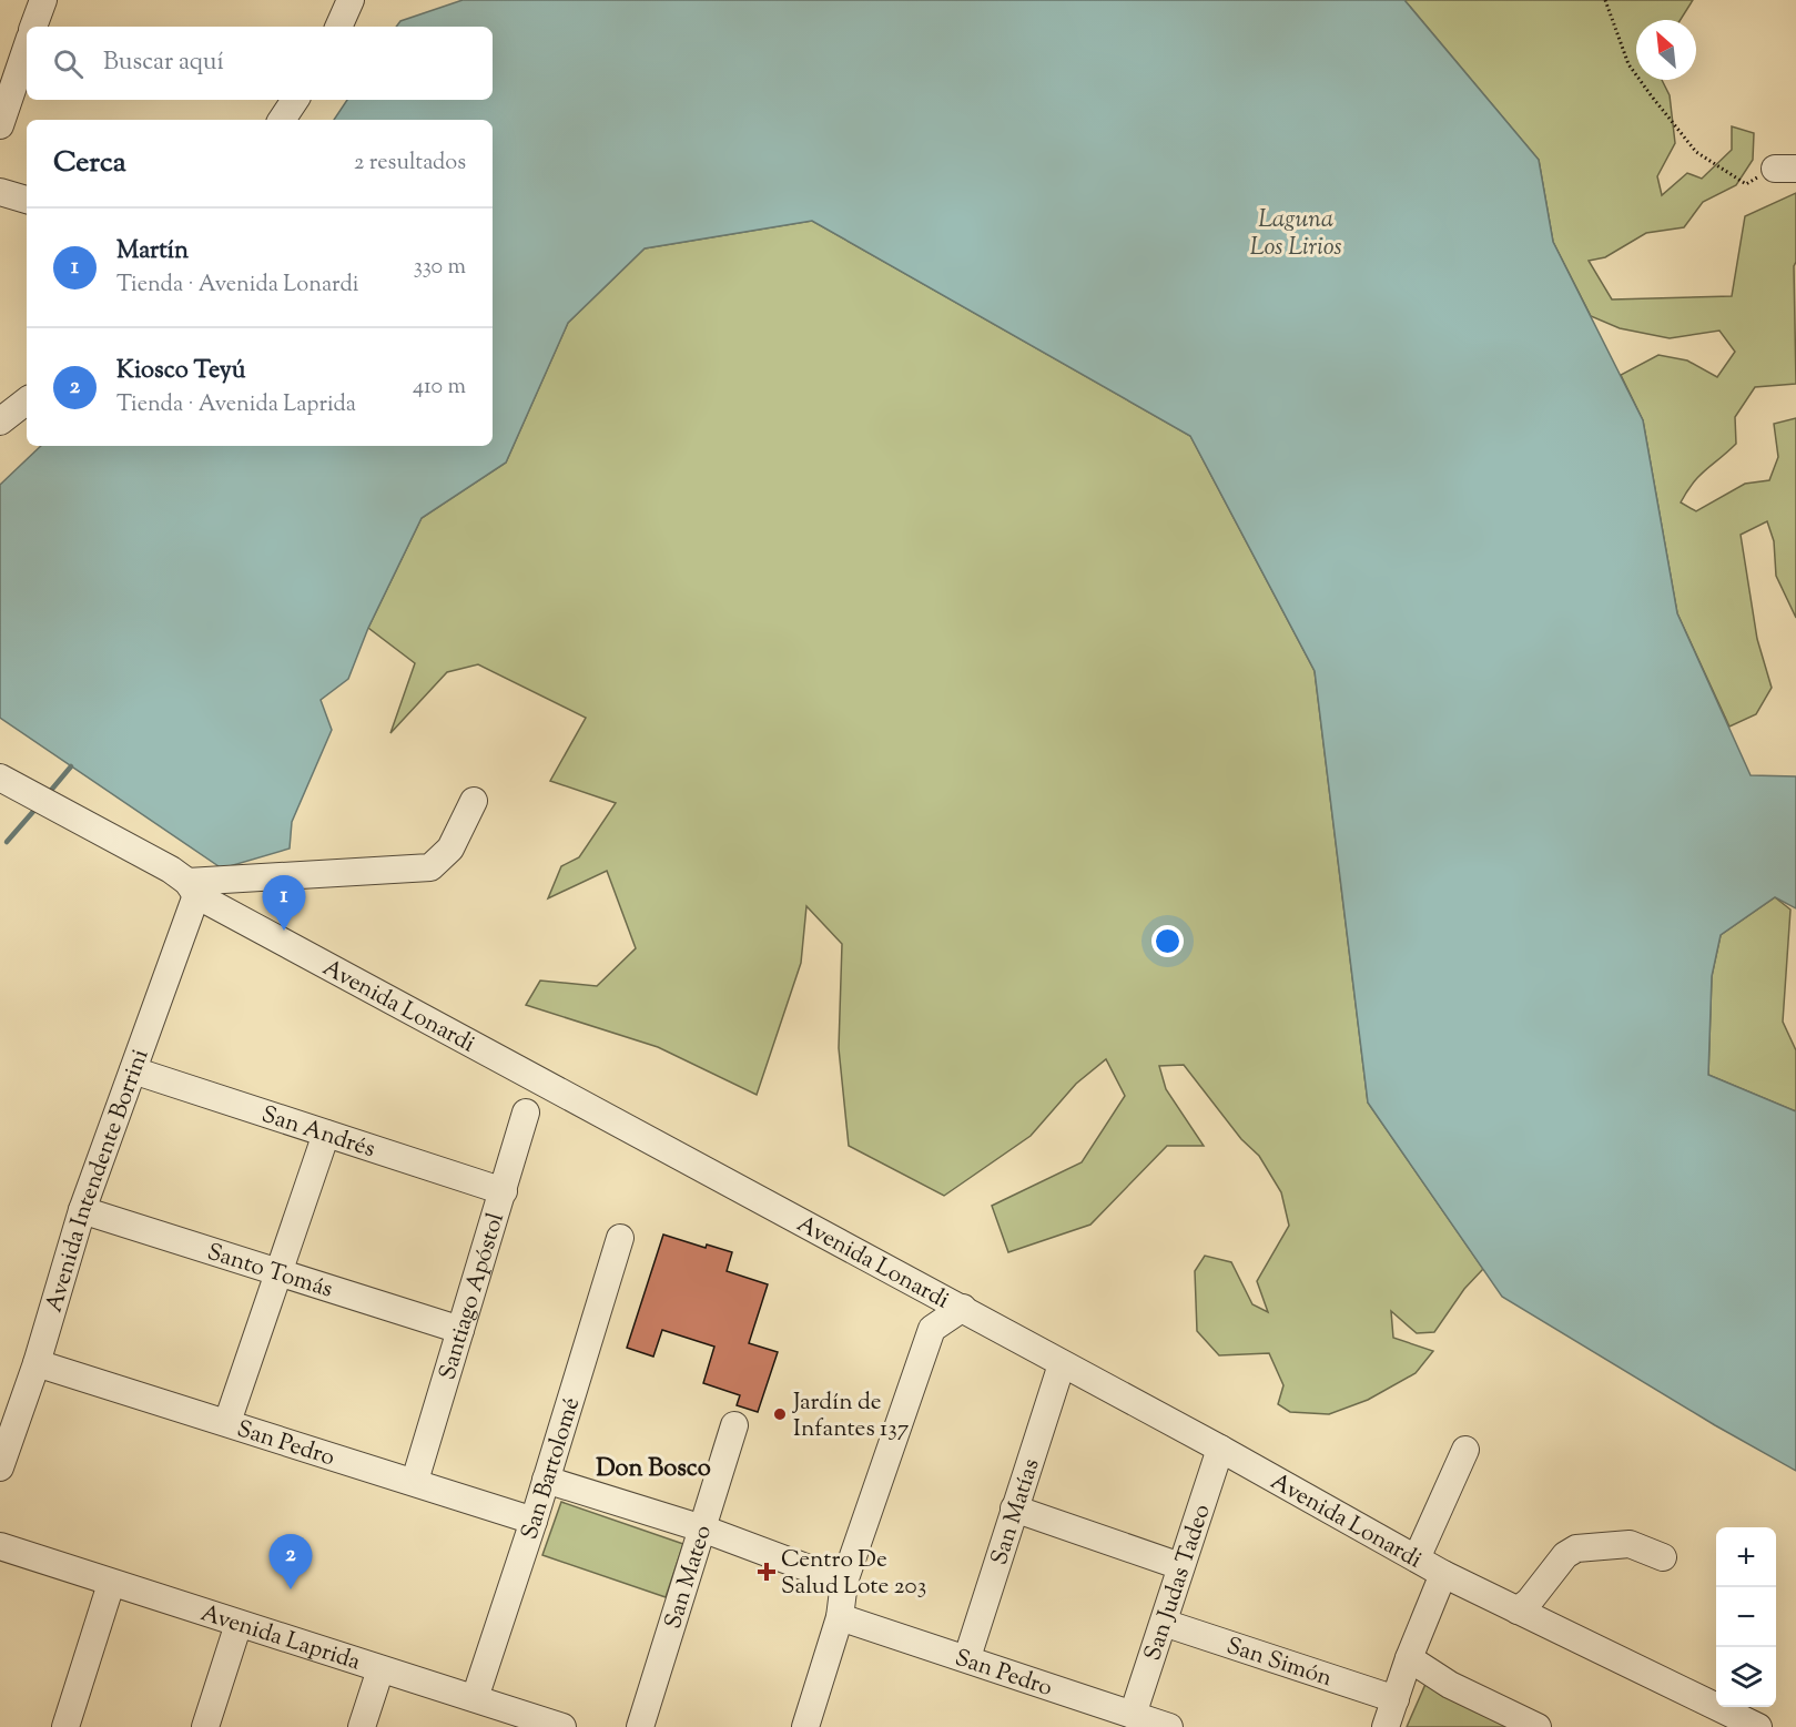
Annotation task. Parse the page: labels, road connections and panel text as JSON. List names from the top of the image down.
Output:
{
  "streets": {
    "street": [
      "Avenida Lonardi",
      "San Andrés",
      "Avenida Intendente Borrini",
      "Santo Tomás",
      "Santiago Apóstol",
      "San Pedro",
      "San Bartolomé",
      "San Matías",
      "San Mateo",
      "San Judas Tadeo",
      "Avenida Laprida",
      "San Simón"
    ]
  },
  "crossings": [
    ["Avenida Lonardi", "Avenida Intendente Borrini"],
    ["Avenida Lonardi", "San Matías"],
    ["Avenida Lonardi", "San Judas Tadeo"],
    ["San Andrés", "Avenida Intendente Borrini"],
    ["San Andrés", "Santiago Apóstol"],
    ["Avenida Intendente Borrini", "Santo Tomás"],
    ["Avenida Intendente Borrini", "San Pedro"],
    ["Santo Tomás", "Santiago Apóstol"],
    ["Santiago Apóstol", "San Pedro"],
    ["San Pedro", "San Bartolomé"],
    ["San Pedro", "San Matías"],
    ["San Pedro", "San Judas Tadeo"],
    ["San Bartolomé", "Avenida Laprida"],
    ["San Judas Tadeo", "San Simón"]
  ],
  "districts": ["Don Bosco"],
  "water": ["Laguna Los Lirios"],
  "places": {
    "other": ["Jardín de Infantes 137"],
    "health": ["Centro De Salud Lote 203"]
  },
  "north": "top left",
  "page": {
    "search": "Buscar aquí",
    "heading": ["Cerca", "2 resultados"],
    "list": [
      {
        "mark": "1",
        "name": "Martín",
        "note": "Tienda · Avenida Lonardi",
        "value": "330 m"
      },
      {
        "mark": "2",
        "name": "Kiosco Teyú",
        "note": "Tienda · Avenida Laprida",
        "value": "410 m"
      }
    ],
    "pins": ["1", "2"],
    "map_buttons": ["+", "−"]
  }
}
